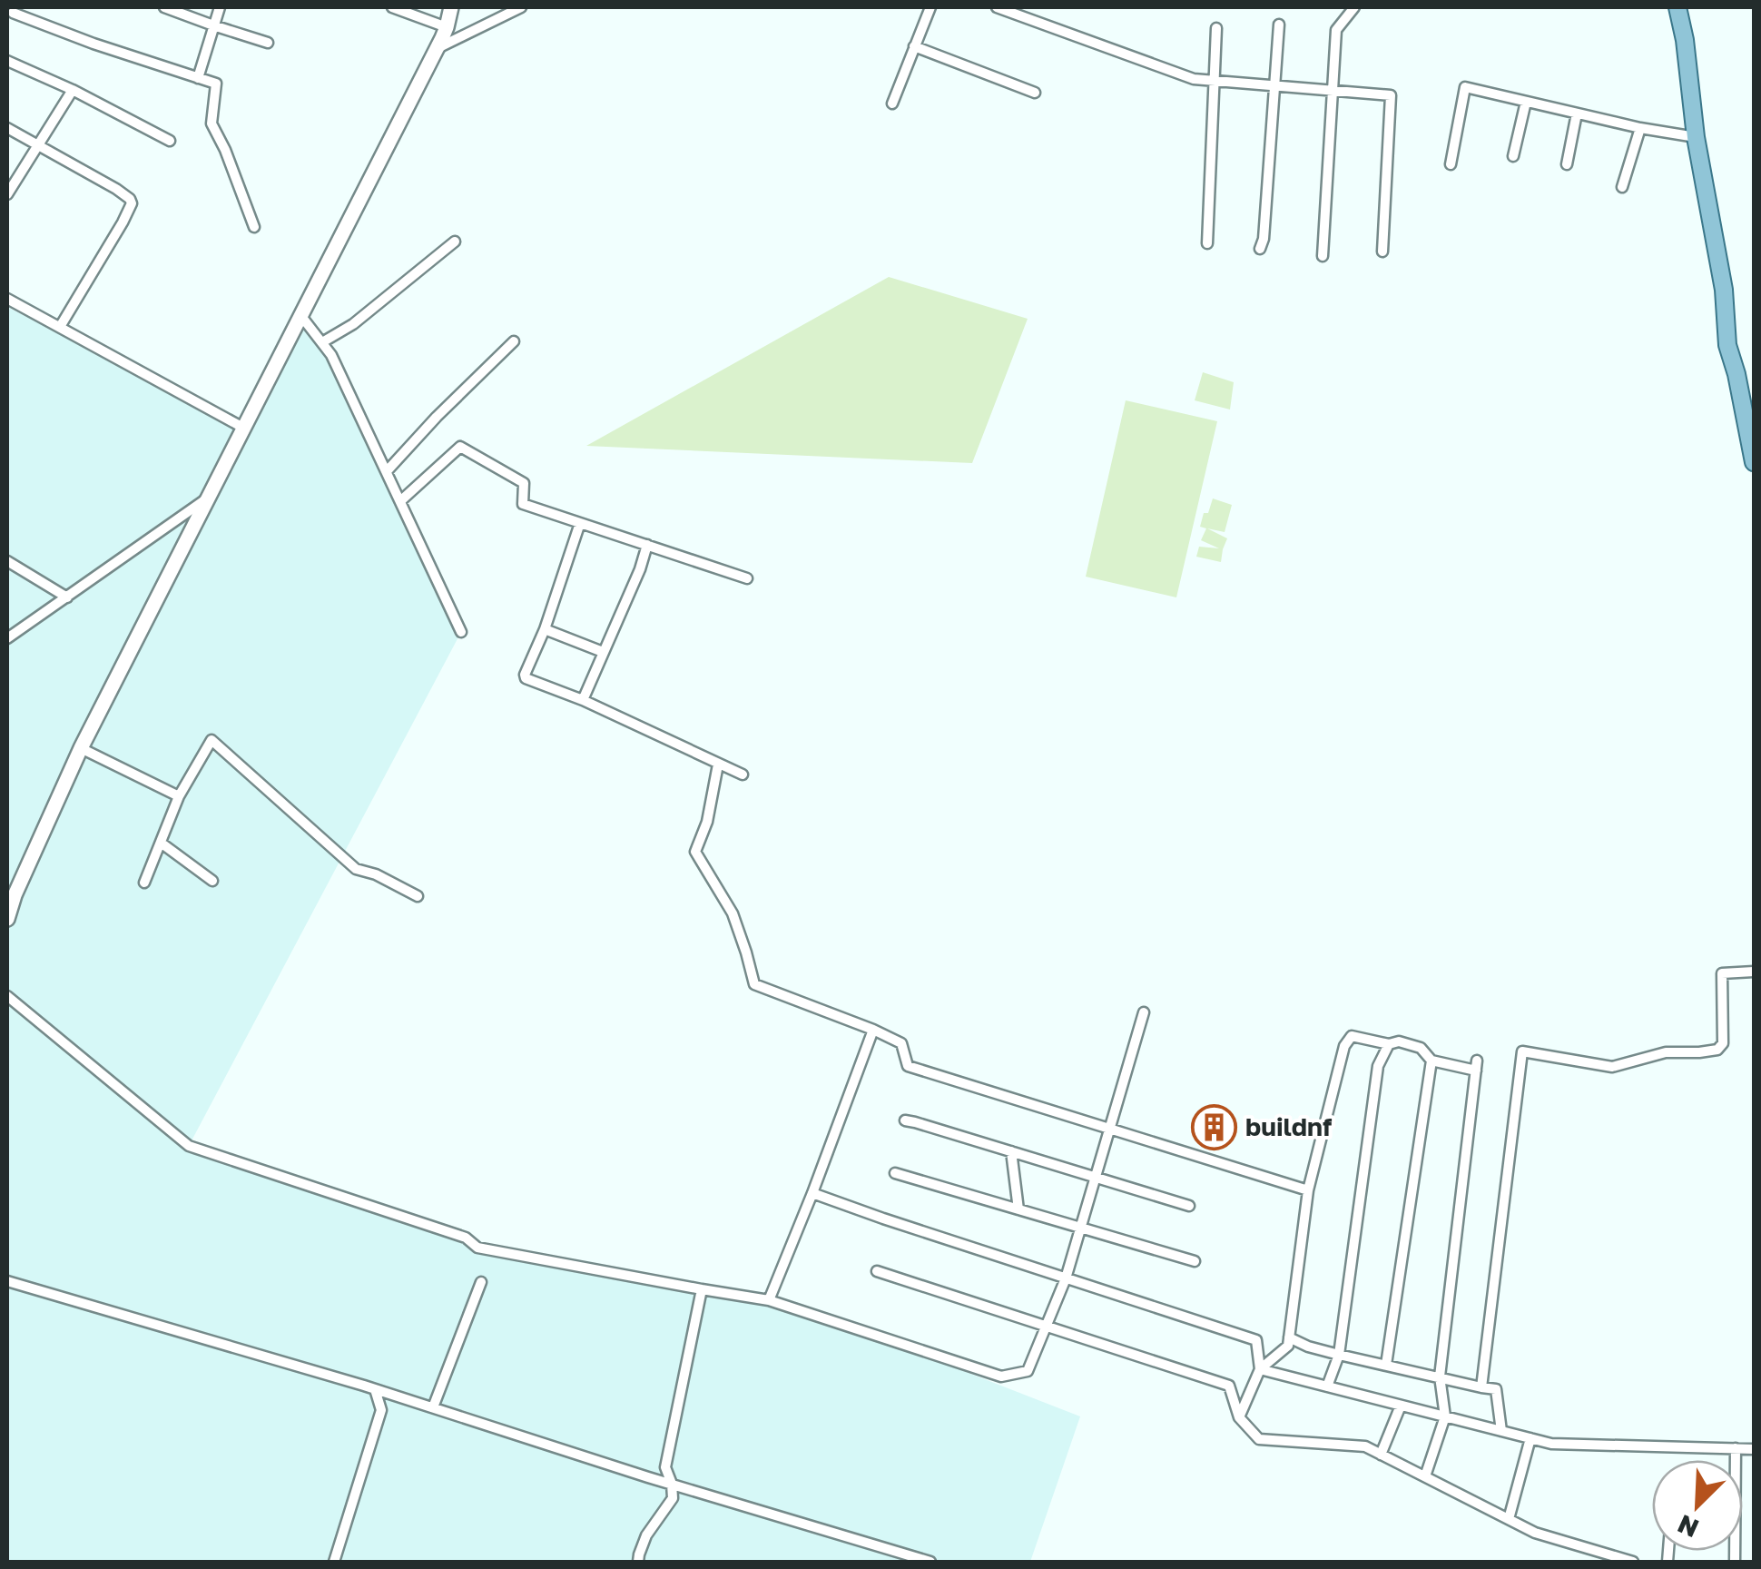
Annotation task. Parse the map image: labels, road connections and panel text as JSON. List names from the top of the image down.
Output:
{
  "places": {
    "building": ["buildnf"]
  },
  "north": "bottom left"
}
